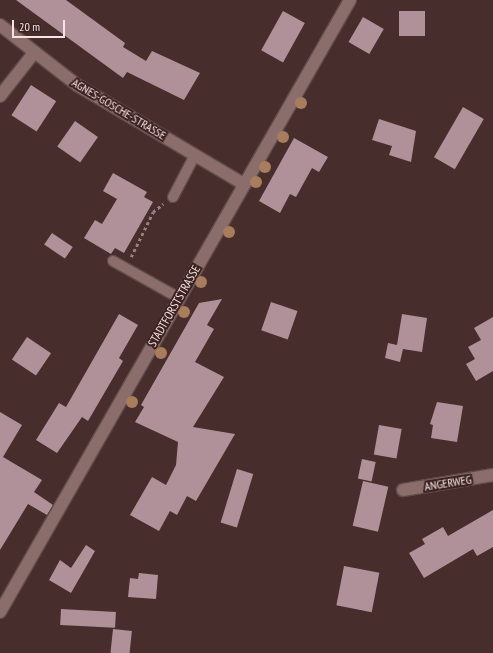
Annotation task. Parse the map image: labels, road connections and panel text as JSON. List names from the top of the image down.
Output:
{
  "streets": {
    "main road": ["AGNES-GOSCHE-STRASSE", "STADTFORSTSTRASSE", "ANGERWEG"]
  },
  "crossings": [
    ["AGNES-GOSCHE-STRASSE", "STADTFORSTSTRASSE"]
  ],
  "scale_bar": "20 m"
}
